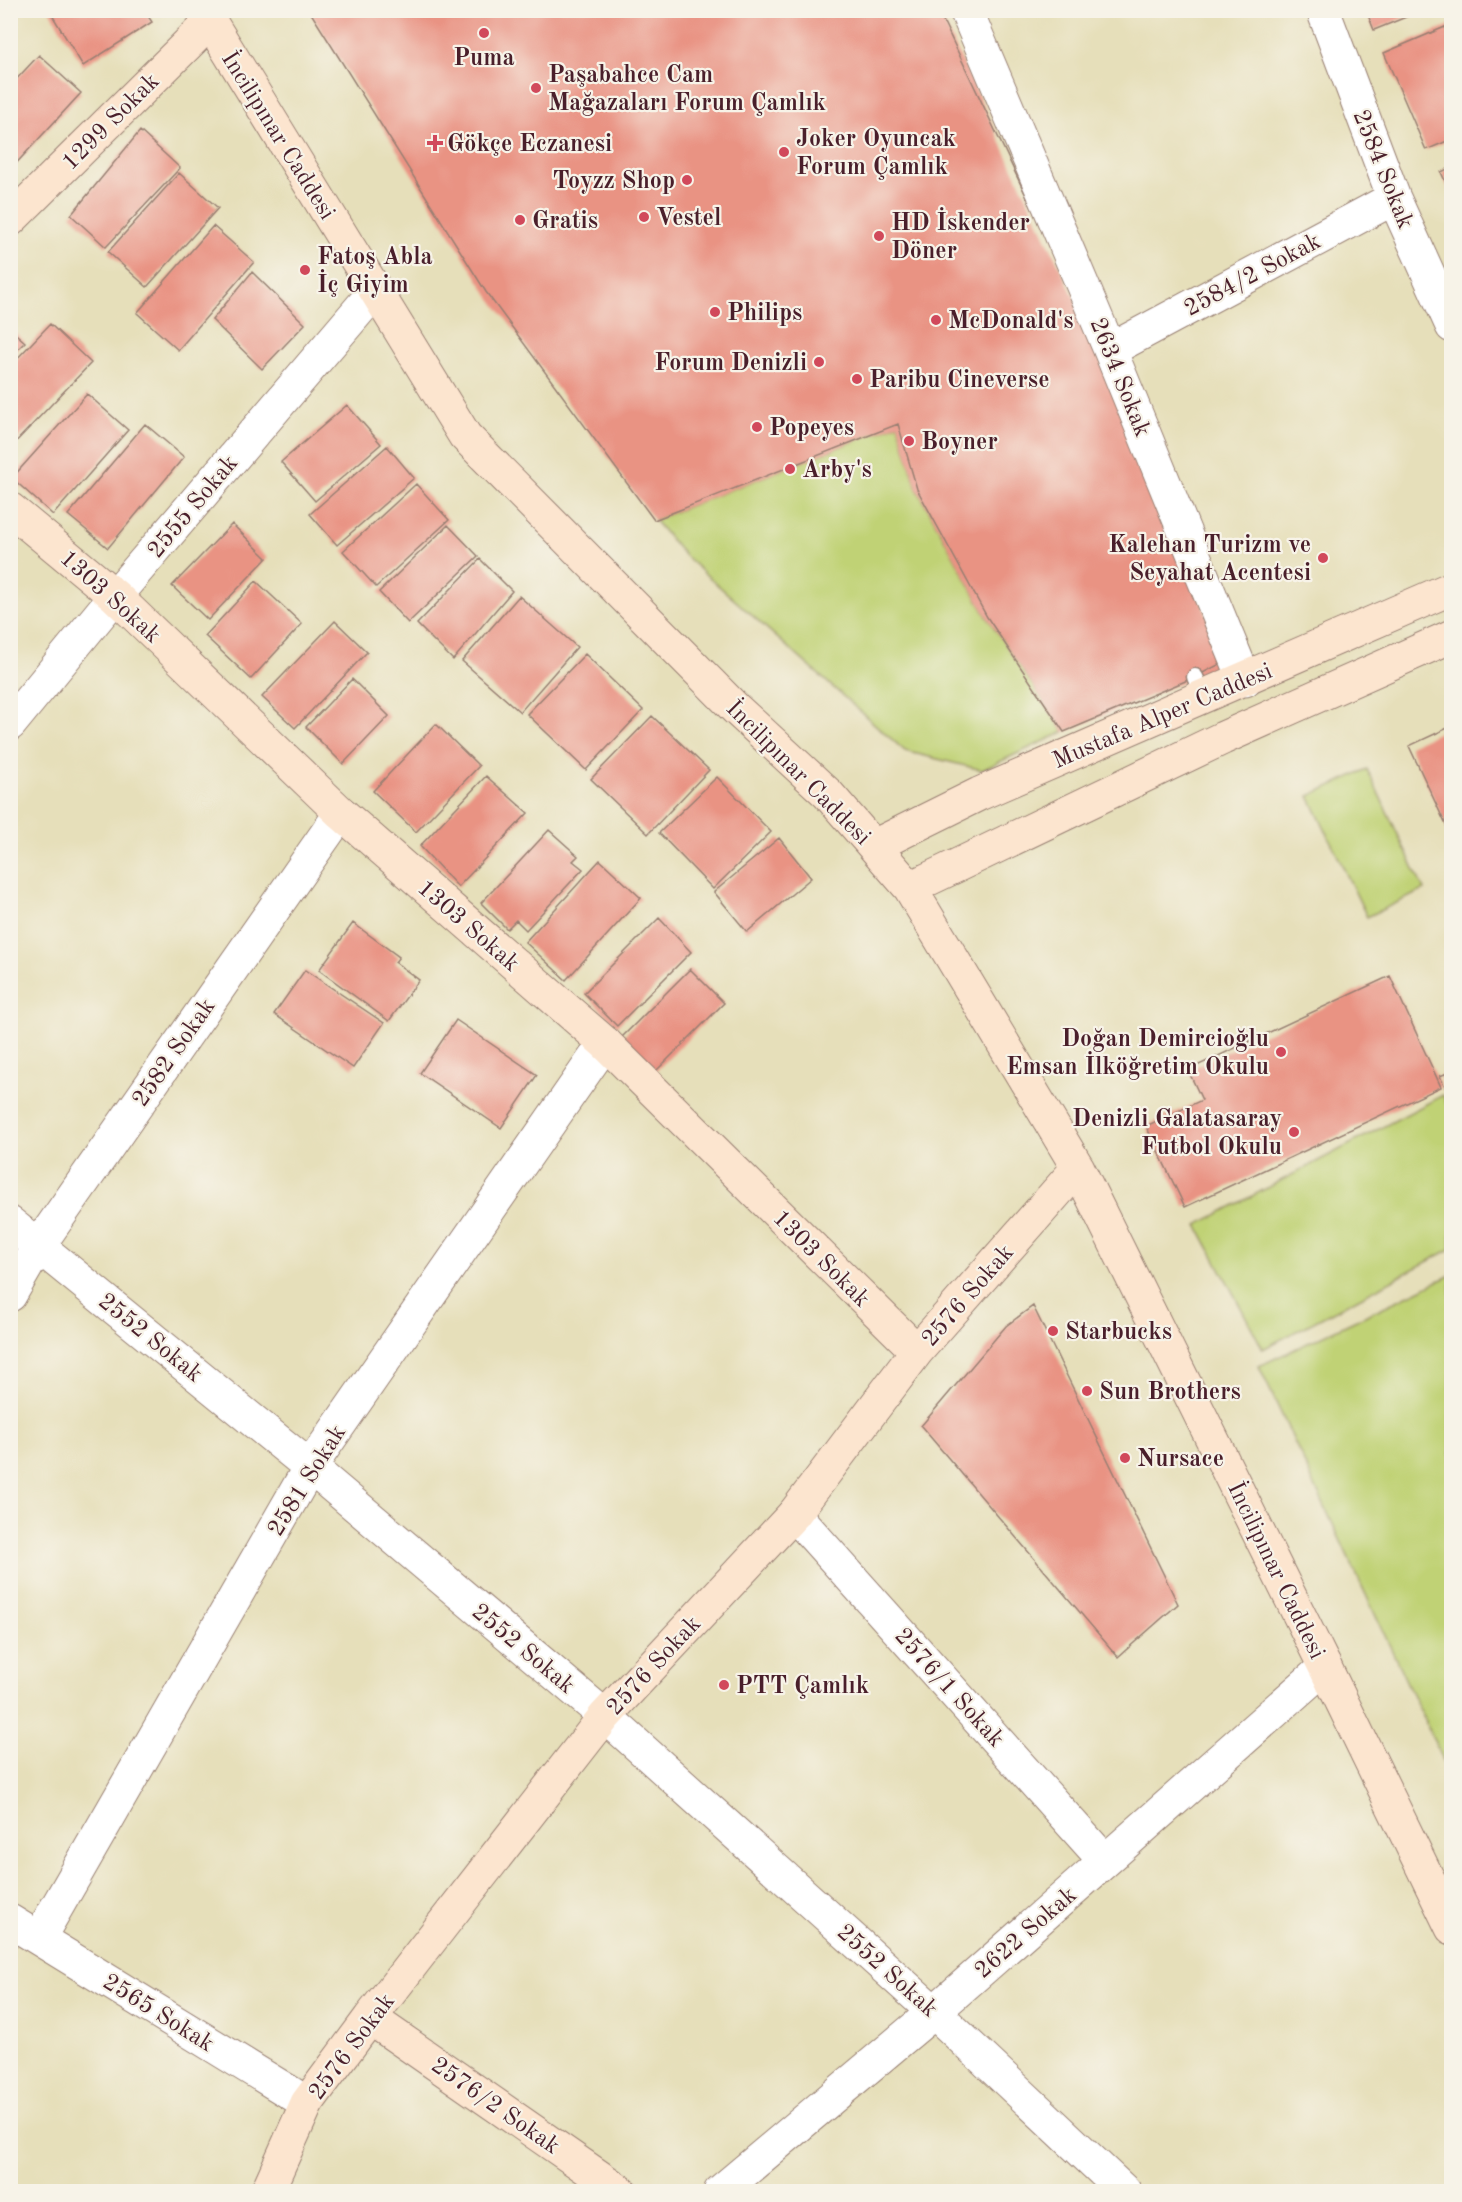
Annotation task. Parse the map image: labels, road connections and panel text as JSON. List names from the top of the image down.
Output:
{
  "streets": {
    "main road": [
      "1299 Sokak",
      "İncilipınar Caddesi",
      "1303 Sokak",
      "Mustafa Alper Caddesi",
      "2576 Sokak",
      "2576/2 Sokak"
    ],
    "street": [
      "2584 Sokak",
      "2584/2 Sokak",
      "2634 Sokak",
      "2555 Sokak",
      "2582 Sokak",
      "2552 Sokak",
      "2581 Sokak",
      "2576/1 Sokak",
      "2622 Sokak",
      "2565 Sokak"
    ]
  },
  "crossings": [
    ["1299 Sokak", "İncilipınar Caddesi"],
    ["İncilipınar Caddesi", "2555 Sokak"],
    ["İncilipınar Caddesi", "Mustafa Alper Caddesi"],
    ["İncilipınar Caddesi", "2576 Sokak"],
    ["İncilipınar Caddesi", "2622 Sokak"],
    ["2584 Sokak", "2584/2 Sokak"],
    ["2584/2 Sokak", "2634 Sokak"],
    ["2634 Sokak", "Mustafa Alper Caddesi"],
    ["2555 Sokak", "1303 Sokak"],
    ["1303 Sokak", "2582 Sokak"],
    ["1303 Sokak", "2576 Sokak"],
    ["1303 Sokak", "2581 Sokak"],
    ["2582 Sokak", "2552 Sokak"],
    ["2576 Sokak", "2552 Sokak"],
    ["2576 Sokak", "2576/1 Sokak"],
    ["2576 Sokak", "2565 Sokak"],
    ["2576 Sokak", "2576/2 Sokak"],
    ["2552 Sokak", "2581 Sokak"],
    ["2552 Sokak", "2622 Sokak"],
    ["2581 Sokak", "2565 Sokak"],
    ["2576/1 Sokak", "2622 Sokak"]
  ],
  "places": {
    "other": [
      "Puma",
      "Paşabahce Cam Mağazaları Forum Çamlık",
      "Joker Oyuncak Forum Çamlık",
      "Toyzz Shop",
      "Vestel",
      "Gratis",
      "HD İskender Döner",
      "Fatoş Abla İç Giyim",
      "Philips",
      "McDonald's",
      "Forum Denizli",
      "Paribu Cineverse",
      "Popeyes",
      "Boyner",
      "Arby's",
      "Kalehan Turizm ve Seyahat Acentesi",
      "Doğan Demircioğlu Emsan İlköğretim Okulu",
      "Denizli Galatasaray Futbol Okulu",
      "Starbucks",
      "Sun Brothers",
      "Nursace",
      "PTT Çamlık"
    ],
    "health": ["Gökçe Eczanesi"]
  }
}
